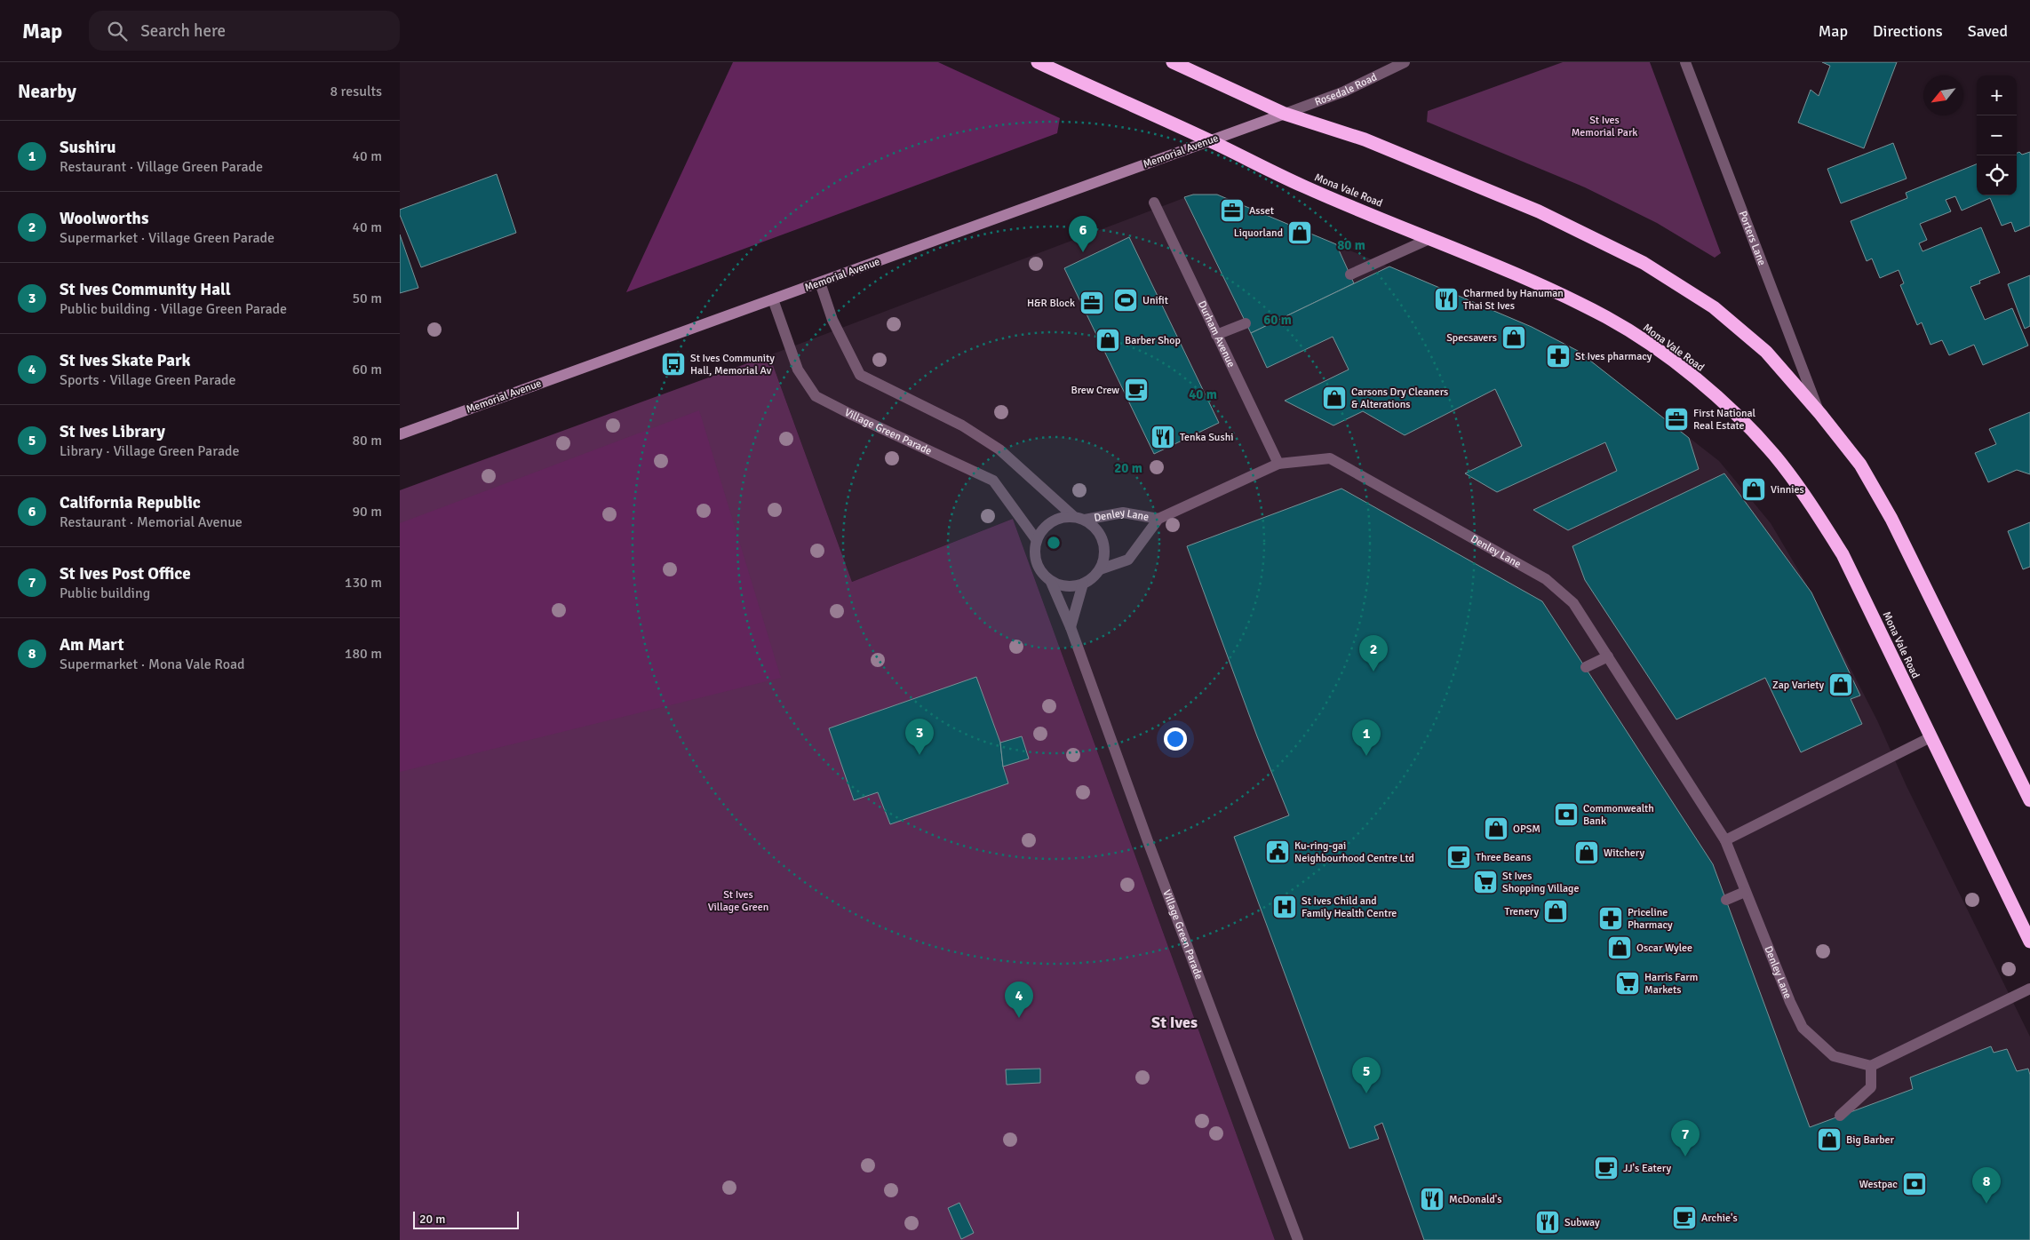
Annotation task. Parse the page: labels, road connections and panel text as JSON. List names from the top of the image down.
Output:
{
  "streets": {
    "highway": ["Mona Vale Road"],
    "street": [
      "Rosedale Road",
      "Memorial Avenue",
      "Porters Lane",
      "Durham Avenue",
      "Village Green Parade",
      "Denley Lane"
    ]
  },
  "crossings": [
    ["Rosedale Road", "Memorial Avenue"],
    ["Memorial Avenue", "Mona Vale Road"],
    ["Memorial Avenue", "Village Green Parade"],
    ["Durham Avenue", "Denley Lane"],
    ["Village Green Parade", "Denley Lane"]
  ],
  "districts": ["St Ives"],
  "parks": ["St Ives Memorial Park", "St Ives Village Green"],
  "places": {
    "office": ["Asset", "H&R Block", "First National Real Estate"],
    "shop": [
      "Liquorland",
      "Specsavers",
      "Barber Shop",
      "Carsons Dry Cleaners & Alterations",
      "Vinnies",
      "Zap Variety",
      "OPSM",
      "Witchery",
      "Trenery",
      "Oscar Wylee",
      "Big Barber"
    ],
    "restaurant": [
      "Charmed by Hanuman Thai St Ives",
      "Tenka Sushi",
      "McDonald's",
      "Subway"
    ],
    "sports": ["Unifit"],
    "pharmacy": ["St Ives pharmacy", "Priceline Pharmacy"],
    "bus stop": ["St Ives Community Hall, Memorial Av"],
    "cafe": [
      "Brew Crew",
      "Three Beans",
      "JJ's Eatery",
      "Archie's"
    ],
    "bank": ["Commonwealth Bank", "Westpac"],
    "public building": ["Ku-ring-gai Neighbourhood Centre Ltd"],
    "supermarket": ["St Ives Shopping Village", "Harris Farm Markets"],
    "hospital": ["St Ives Child and Family Health Centre"]
  },
  "scale_bar": "20 m",
  "north": "bottom left",
  "page": {
    "header": "Map",
    "search": "Search here",
    "nav": ["Map", "Directions", "Saved"],
    "heading": ["Nearby", "8 results"],
    "map_buttons": ["+", "−"],
    "list": [
      {
        "mark": "1",
        "name": "Sushiru",
        "note": "Restaurant · Village Green Parade",
        "value": "40 m"
      },
      {
        "mark": "2",
        "name": "Woolworths",
        "note": "Supermarket · Village Green Parade",
        "value": "40 m"
      },
      {
        "mark": "3",
        "name": "St Ives Community Hall",
        "note": "Public building · Village Green Parade",
        "value": "50 m"
      },
      {
        "mark": "4",
        "name": "St Ives Skate Park",
        "note": "Sports · Village Green Parade",
        "value": "60 m"
      },
      {
        "mark": "5",
        "name": "St Ives Library",
        "note": "Library · Village Green Parade",
        "value": "80 m"
      },
      {
        "mark": "6",
        "name": "California Republic",
        "note": "Restaurant · Memorial Avenue",
        "value": "90 m"
      },
      {
        "mark": "7",
        "name": "St Ives Post Office",
        "note": "Public building",
        "value": "130 m"
      },
      {
        "mark": "8",
        "name": "Am Mart",
        "note": "Supermarket · Mona Vale Road",
        "value": "180 m"
      }
    ],
    "pins": [
      "6",
      "2",
      "3",
      "1",
      "4",
      "5",
      "7",
      "8"
    ],
    "scale": "20 m"
  },
  "rings": [
    "80 m",
    "60 m",
    "40 m",
    "20 m"
  ]
}
